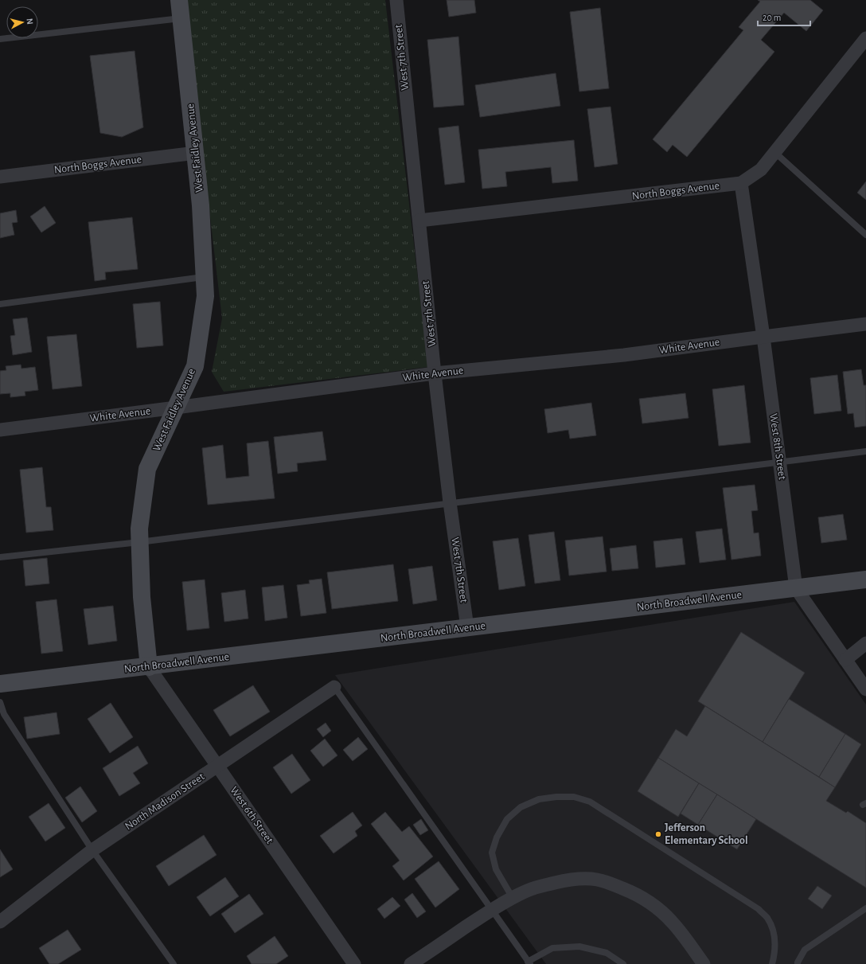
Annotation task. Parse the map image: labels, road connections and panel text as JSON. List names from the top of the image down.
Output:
{
  "streets": {
    "main road": ["West Faidley Avenue", "North Broadwell Avenue"],
    "street": [
      "West 7th Street",
      "North Boggs Avenue",
      "White Avenue",
      "West 8th Street",
      "North Madison Street",
      "West 6th Street"
    ]
  },
  "crossings": [
    ["West 7th Street", "North Boggs Avenue"],
    ["West 7th Street", "White Avenue"],
    ["West 7th Street", "North Broadwell Avenue"],
    ["West Faidley Avenue", "North Boggs Avenue"],
    ["West Faidley Avenue", "White Avenue"],
    ["West Faidley Avenue", "North Broadwell Avenue"],
    ["West Faidley Avenue", "West 6th Street"],
    ["North Boggs Avenue", "West 8th Street"],
    ["White Avenue", "West 8th Street"],
    ["West 8th Street", "North Broadwell Avenue"],
    ["North Broadwell Avenue", "West 6th Street"],
    ["North Madison Street", "West 6th Street"]
  ],
  "places": ["Jefferson Elementary School"],
  "scale_bar": "20 m",
  "north": "right"
}
